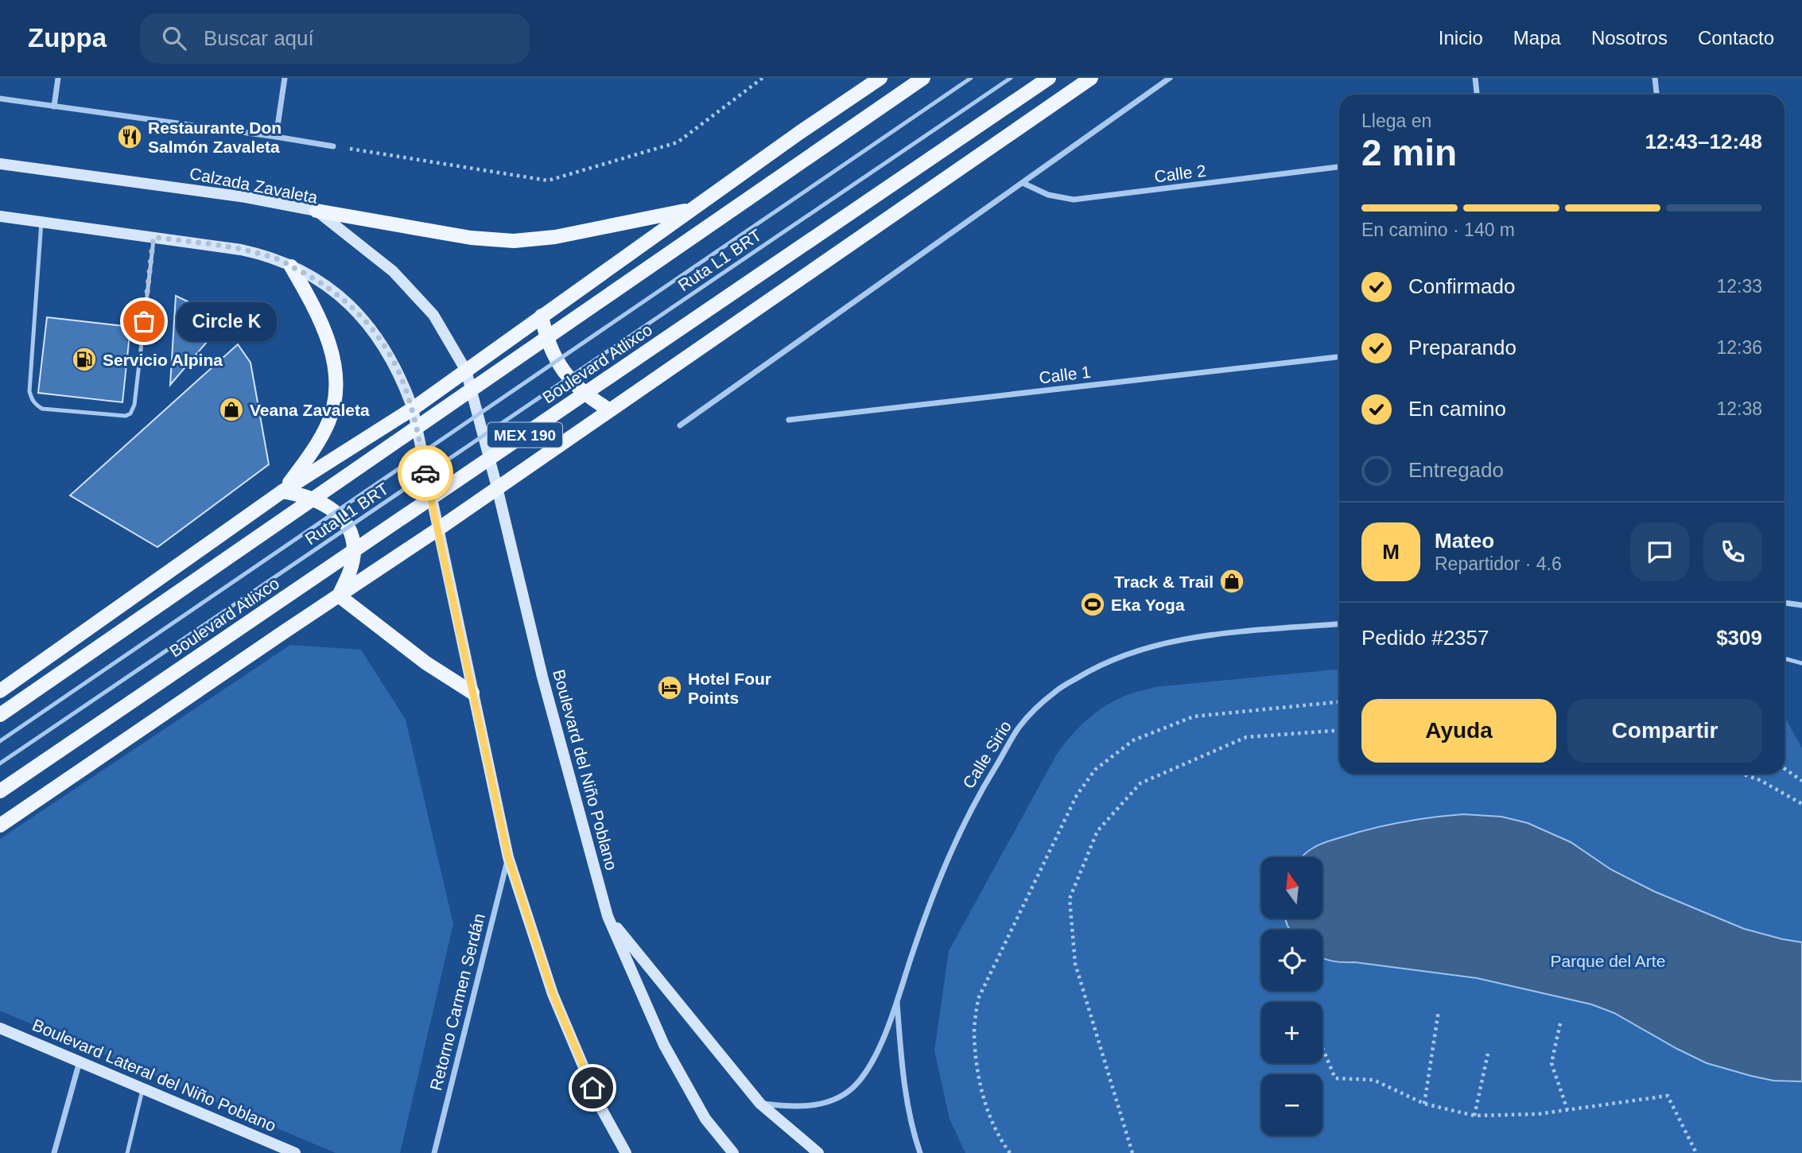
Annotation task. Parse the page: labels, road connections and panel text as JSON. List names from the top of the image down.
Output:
{
  "streets": {
    "main road": [
      "Calzada Zavaleta",
      "Boulevard Atlixco",
      "MEX 190",
      "Boulevard del Niño Poblano",
      "Boulevard Lateral del Niño Poblano"
    ],
    "street": [
      "Calle 2",
      "Calle 1",
      "Calle Sirio",
      "Retorno Carmen Serdán"
    ],
    "lane": ["Ruta L1 BRT"]
  },
  "crossings": [
    ["Calzada Zavaleta", "Boulevard del Niño Poblano"]
  ],
  "parks": ["Parque del Arte"],
  "places": {
    "restaurant": ["Restaurante Don Salmón Zavaleta"],
    "other": ["Circle K"],
    "fuel station": ["Servicio Alpina"],
    "shop": ["Veana Zavaleta", "Track & Trail"],
    "sports": ["Eka Yoga"],
    "hotel": ["Hotel Four Points"]
  },
  "north": "top",
  "page": {
    "header": "Zuppa",
    "search": "Buscar aquí",
    "nav": [
      "Inicio",
      "Mapa",
      "Nosotros",
      "Contacto"
    ],
    "heading": ["2 min", "Llega en", "12:43–12:48"],
    "panel": [
      "Mateo",
      "Repartidor · 4.6",
      "Pedido #2357",
      "$309"
    ],
    "bar": "En camino · 140 m",
    "list": [
      ["Confirmado", "12:33"],
      ["Preparando", "12:36"],
      ["En camino", "12:38"],
      "Entregado"
    ],
    "bubble": "Circle K",
    "round": "M",
    "buttons": ["Ayuda", "Compartir"],
    "map_buttons": ["+", "−"]
  }
}
